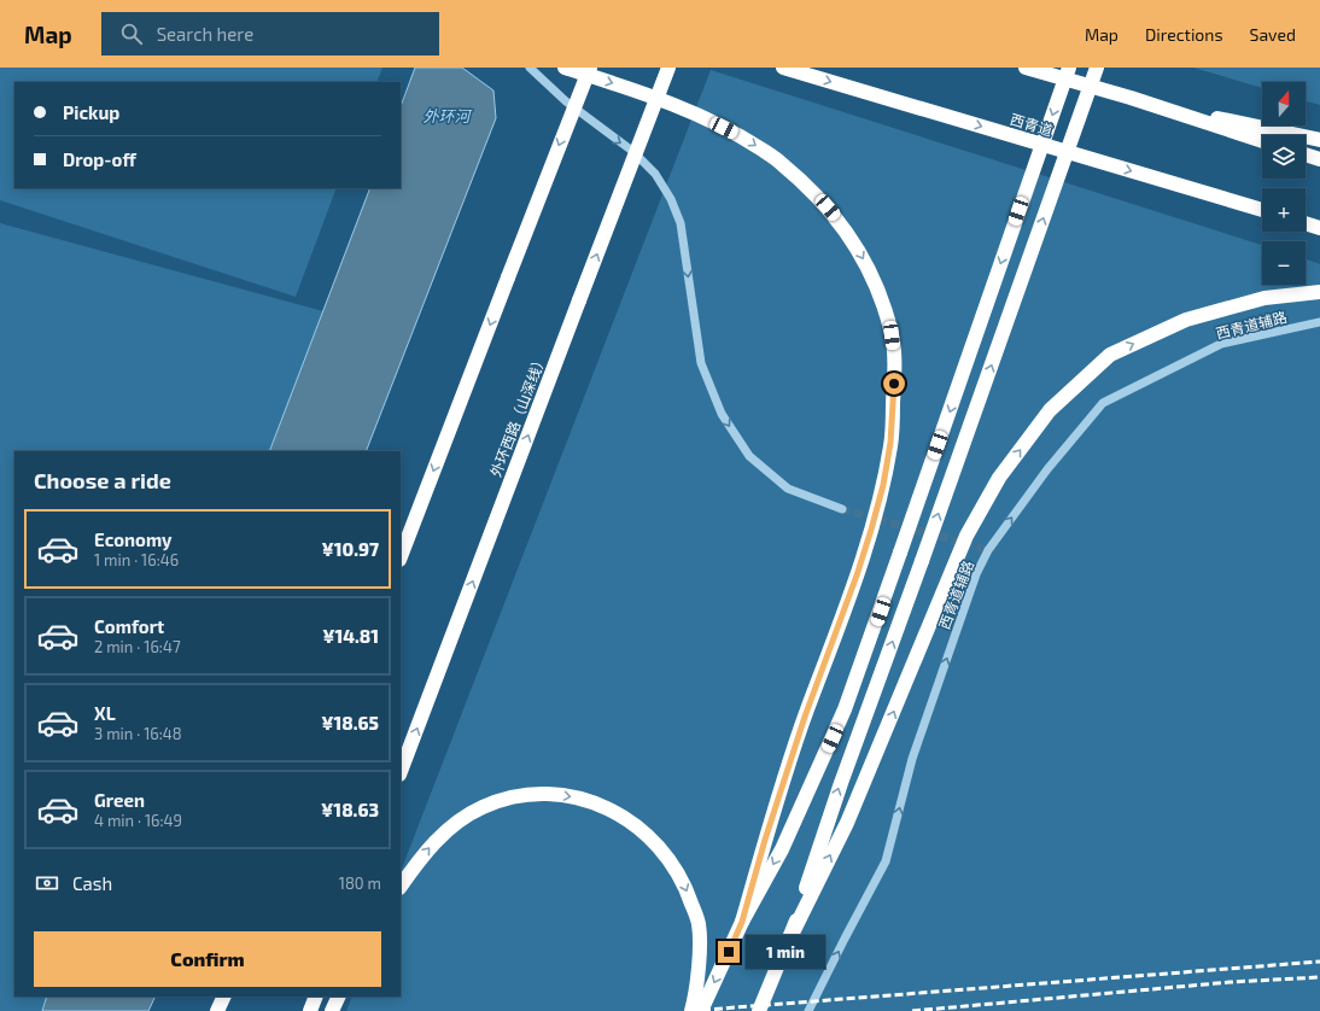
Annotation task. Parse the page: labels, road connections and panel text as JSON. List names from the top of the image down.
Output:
{
  "streets": {
    "highway": ["西青道", "外环西路（山深线）"],
    "street": ["西青道辅路"]
  },
  "one_way": ["西青道辅路"],
  "water": ["外环河"],
  "north": "top",
  "page": {
    "header": "Map",
    "search": "Search here",
    "nav": ["Map", "Directions", "Saved"],
    "map_buttons": ["+", "−"],
    "banner": ["Pickup", "Drop-off"],
    "heading": "Choose a ride",
    "list": [
      {
        "name": "Economy",
        "note": "1 min · 16:46",
        "value": "¥10.97"
      },
      {
        "name": "Comfort",
        "note": "2 min · 16:47",
        "value": "¥14.81"
      },
      {
        "name": "XL",
        "note": "3 min · 16:48",
        "value": "¥18.65"
      },
      {
        "name": "Green",
        "note": "4 min · 16:49",
        "value": "¥18.63"
      }
    ],
    "pay": ["Cash", "180 m"],
    "buttons": "Confirm",
    "bubble": "1 min"
  }
}
